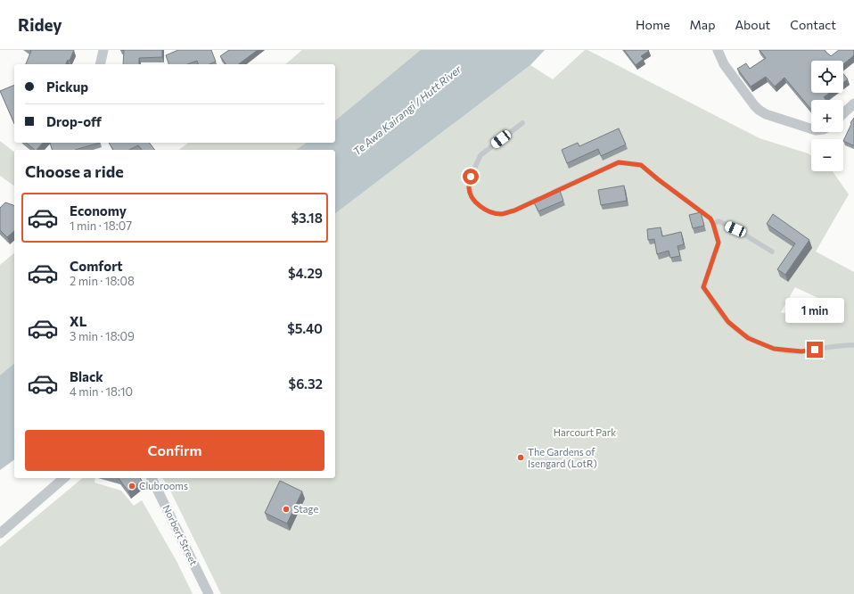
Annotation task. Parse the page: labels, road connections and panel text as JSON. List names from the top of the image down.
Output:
{
  "streets": {
    "street": ["Norbert Street"]
  },
  "water": ["Te Awa Kairangi / Hutt River"],
  "parks": ["Harcourt Park"],
  "places": ["The Gardens of Isengard (LotR)", "Clubrooms", "Stage"],
  "page": {
    "header": "Ridey",
    "nav": [
      "Home",
      "Map",
      "About",
      "Contact"
    ],
    "map_buttons": ["+", "−"],
    "banner": ["Pickup", "Drop-off"],
    "heading": "Choose a ride",
    "list": [
      {
        "name": "Economy",
        "note": "1 min · 18:07",
        "value": "$3.18"
      },
      {
        "name": "Comfort",
        "note": "2 min · 18:08",
        "value": "$4.29"
      },
      {
        "name": "XL",
        "note": "3 min · 18:09",
        "value": "$5.40"
      },
      {
        "name": "Black",
        "note": "4 min · 18:10",
        "value": "$6.32"
      }
    ],
    "bubble": "1 min",
    "buttons": "Confirm"
  }
}
